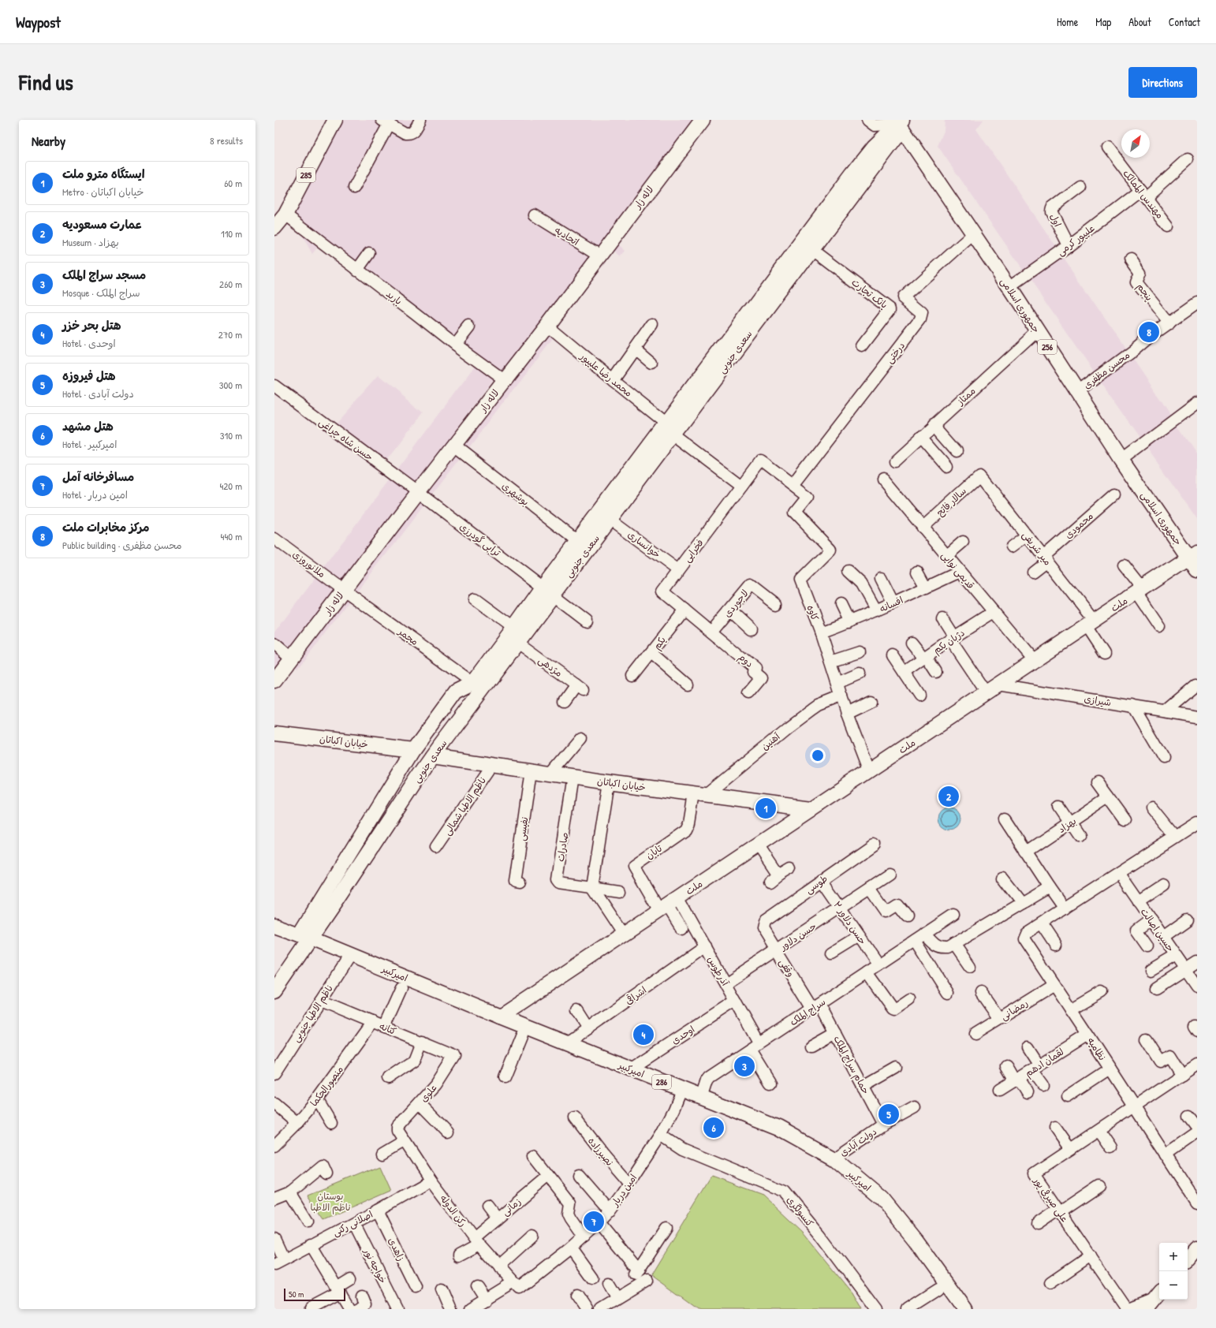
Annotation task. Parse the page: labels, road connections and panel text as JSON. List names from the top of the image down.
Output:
{
  "streets": {
    "main road": [
      "285",
      "لاله زار",
      "جمهوری اسلامی",
      "256",
      "سعدی جنوبی",
      "ملت",
      "خیابان اکباتان",
      "امیرکبیر",
      "286"
    ],
    "street": [
      "مهندس‌ الممالک",
      "اول",
      "اتحادیه",
      "علیپور کرمی",
      "پنجم",
      "بانک تجارت",
      "باربد",
      "درختی",
      "محسن مظفری",
      "محمد رضا علیپور",
      "ممتاز",
      "حسن شاه چراغی",
      "بوشهری",
      "سالار فاتح",
      "محمودی",
      "ترابی گودرزی",
      "خوانساری",
      "میر شریفی",
      "فخرایی",
      "ملانوروزی",
      "قدیمی نوایی",
      "لاجوردی",
      "افسانه",
      "کاوه",
      "مجمر",
      "دژبان یکم",
      "یکم",
      "دوم",
      "مژدهی",
      "شیرازی",
      "آهنین",
      "ناظم الاطبا شمالی",
      "بهزاد",
      "نفیسی",
      "صادرات",
      "تابان",
      "طوسی",
      "حسن دلاور ۲",
      "حسین اصالت",
      "حسن دلاور",
      "وقفی",
      "آذرطوس",
      "اشراقی",
      "رمضانی",
      "سراج الملک",
      "ناظم الاطبا جنوبی",
      "کتانه",
      "اوحدی",
      "نظامیه",
      "لقمان ادهم",
      "حمام سراج الملک",
      "منصورالحکما",
      "علوی",
      "دولت آبادی",
      "نصیرزاده",
      "امین دربار",
      "علی صیرفی پور",
      "زمانی",
      "رکن الدوله",
      "کنسولگری",
      "اصلانی رکنی",
      "زاهدی",
      "خواجه نور"
    ]
  },
  "crossings": [
    ["285", "باربد"],
    ["مهندس‌ الممالک", "علیپور کرمی"],
    ["لاله زار", "اتحادیه"],
    ["لاله زار", "باربد"],
    ["لاله زار", "محمد رضا علیپور"],
    ["لاله زار", "حسن شاه چراغی"],
    ["لاله زار", "بوشهری"],
    ["لاله زار", "ترابی گودرزی"],
    ["لاله زار", "ملانوروزی"],
    ["لاله زار", "مجمر"],
    ["اول", "علیپور کرمی"],
    ["علیپور کرمی", "جمهوری اسلامی"],
    ["پنجم", "محسن مظفری"],
    ["بانک تجارت", "سعدی جنوبی"],
    ["جمهوری اسلامی", "سعدی جنوبی"],
    ["جمهوری اسلامی", "درختی"],
    ["جمهوری اسلامی", "محسن مظفری"],
    ["جمهوری اسلامی", "ممتاز"],
    ["جمهوری اسلامی", "ملت"],
    ["سعدی جنوبی", "محمد رضا علیپور"],
    ["سعدی جنوبی", "بوشهری"],
    ["سعدی جنوبی", "ترابی گودرزی"],
    ["سعدی جنوبی", "خوانساری"],
    ["سعدی جنوبی", "مجمر"],
    ["سعدی جنوبی", "مژدهی"],
    ["سعدی جنوبی", "خیابان اکباتان"],
    ["سعدی جنوبی", "امیرکبیر"],
    ["درختی", "فخرایی"],
    ["درختی", "کاوه"],
    ["حسن شاه چراغی", "ترابی گودرزی"],
    ["سالار فاتح", "میر شریفی"],
    ["سالار فاتح", "قدیمی نوایی"],
    ["محمودی", "میر شریفی"],
    ["خوانساری", "فخرایی"],
    ["میر شریفی", "ملت"],
    ["فخرایی", "کاوه"],
    ["فخرایی", "یکم"],
    ["ملانوروزی", "مجمر"],
    ["قدیمی نوایی", "افسانه"],
    ["قدیمی نوایی", "ملت"],
    ["قدیمی نوایی", "دژبان یکم"],
    ["لاجوردی", "دوم"],
    ["افسانه", "کاوه"],
    ["ملت", "کاوه"],
    ["ملت", "شیرازی"],
    ["ملت", "خیابان اکباتان"],
    ["ملت", "تابان"],
    ["ملت", "آذرطوس"],
    ["ملت", "امیرکبیر"],
    ["کاوه", "آهنین"],
    ["خیابان اکباتان", "آهنین"],
    ["خیابان اکباتان", "ناظم الاطبا شمالی"],
    ["خیابان اکباتان", "نفیسی"],
    ["خیابان اکباتان", "صادرات"],
    ["خیابان اکباتان", "تابان"],
    ["آهنین", "تابان"],
    ["تابان", "آذرطوس"],
    ["طوسی", "حسن دلاور ۲"],
    ["طوسی", "وقفی"],
    ["حسن دلاور ۲", "حسن دلاور"],
    ["حسن دلاور ۲", "سراج الملک"],
    ["حسین اصالت", "نظامیه"],
    ["حسن دلاور", "وقفی"],
    ["حسن دلاور", "آذرطوس"],
    ["وقفی", "سراج الملک"],
    ["وقفی", "حمام سراج الملک"],
    ["آذرطوس", "اشراقی"],
    ["آذرطوس", "سراج الملک"],
    ["آذرطوس", "اوحدی"],
    ["امیرکبیر", "اشراقی"],
    ["امیرکبیر", "سراج الملک"],
    ["امیرکبیر", "ناظم الاطبا جنوبی"],
    ["امیرکبیر", "اوحدی"],
    ["امیرکبیر", "دولت آبادی"],
    ["امیرکبیر", "امین دربار"],
    ["رمضانی", "نظامیه"],
    ["سراج الملک", "حمام سراج الملک"],
    ["ناظم الاطبا جنوبی", "کتانه"],
    ["کتانه", "منصورالحکما"],
    ["کتانه", "علوی"],
    ["نظامیه", "لقمان ادهم"],
    ["نظامیه", "علی صیرفی پور"],
    ["حمام سراج الملک", "دولت آبادی"],
    ["علوی", "رکن الدوله"],
    ["نصیرزاده", "امین دربار"],
    ["امین دربار", "رکن الدوله"],
    ["امین دربار", "کنسولگری"],
    ["زمانی", "رکن الدوله"],
    ["رکن الدوله", "اصلانی رکنی"],
    ["اصلانی رکنی", "زاهدی"],
    ["اصلانی رکنی", "خواجه نور"]
  ],
  "parks": ["بوستان ناظم الاطبا"],
  "scale_bar": "50 m",
  "north": "top right",
  "page": {
    "header": "Waypost",
    "nav": [
      "Home",
      "Map",
      "About",
      "Contact"
    ],
    "title": "Find us",
    "buttons": "Directions",
    "heading": ["Nearby", "8 results"],
    "list": [
      {
        "mark": "1",
        "name": "ایستگاه مترو ملت",
        "note": "Metro · خیابان اکباتان",
        "value": "60 m"
      },
      {
        "mark": "2",
        "name": "عمارت مسعودیه",
        "note": "Museum · بهزاد",
        "value": "110 m"
      },
      {
        "mark": "3",
        "name": "مسجد سراج الملک",
        "note": "Mosque · سراج الملک",
        "value": "260 m"
      },
      {
        "mark": "4",
        "name": "هتل بحر خزر",
        "note": "Hotel · اوحدی",
        "value": "270 m"
      },
      {
        "mark": "5",
        "name": "هتل فیروزه",
        "note": "Hotel · دولت آبادی",
        "value": "300 m"
      },
      {
        "mark": "6",
        "name": "هتل مشهد",
        "note": "Hotel · امیرکبیر",
        "value": "310 m"
      },
      {
        "mark": "7",
        "name": "مسافرخانه آمل",
        "note": "Hotel · امین دربار",
        "value": "420 m"
      },
      {
        "mark": "8",
        "name": "مرکز مخابرات ملت",
        "note": "Public building · محسن مظفری",
        "value": "440 m"
      }
    ],
    "pins": [
      "8",
      "2",
      "1",
      "4",
      "3",
      "5",
      "6",
      "7"
    ],
    "map_buttons": ["+", "−"],
    "scale": "50 m"
  }
}
